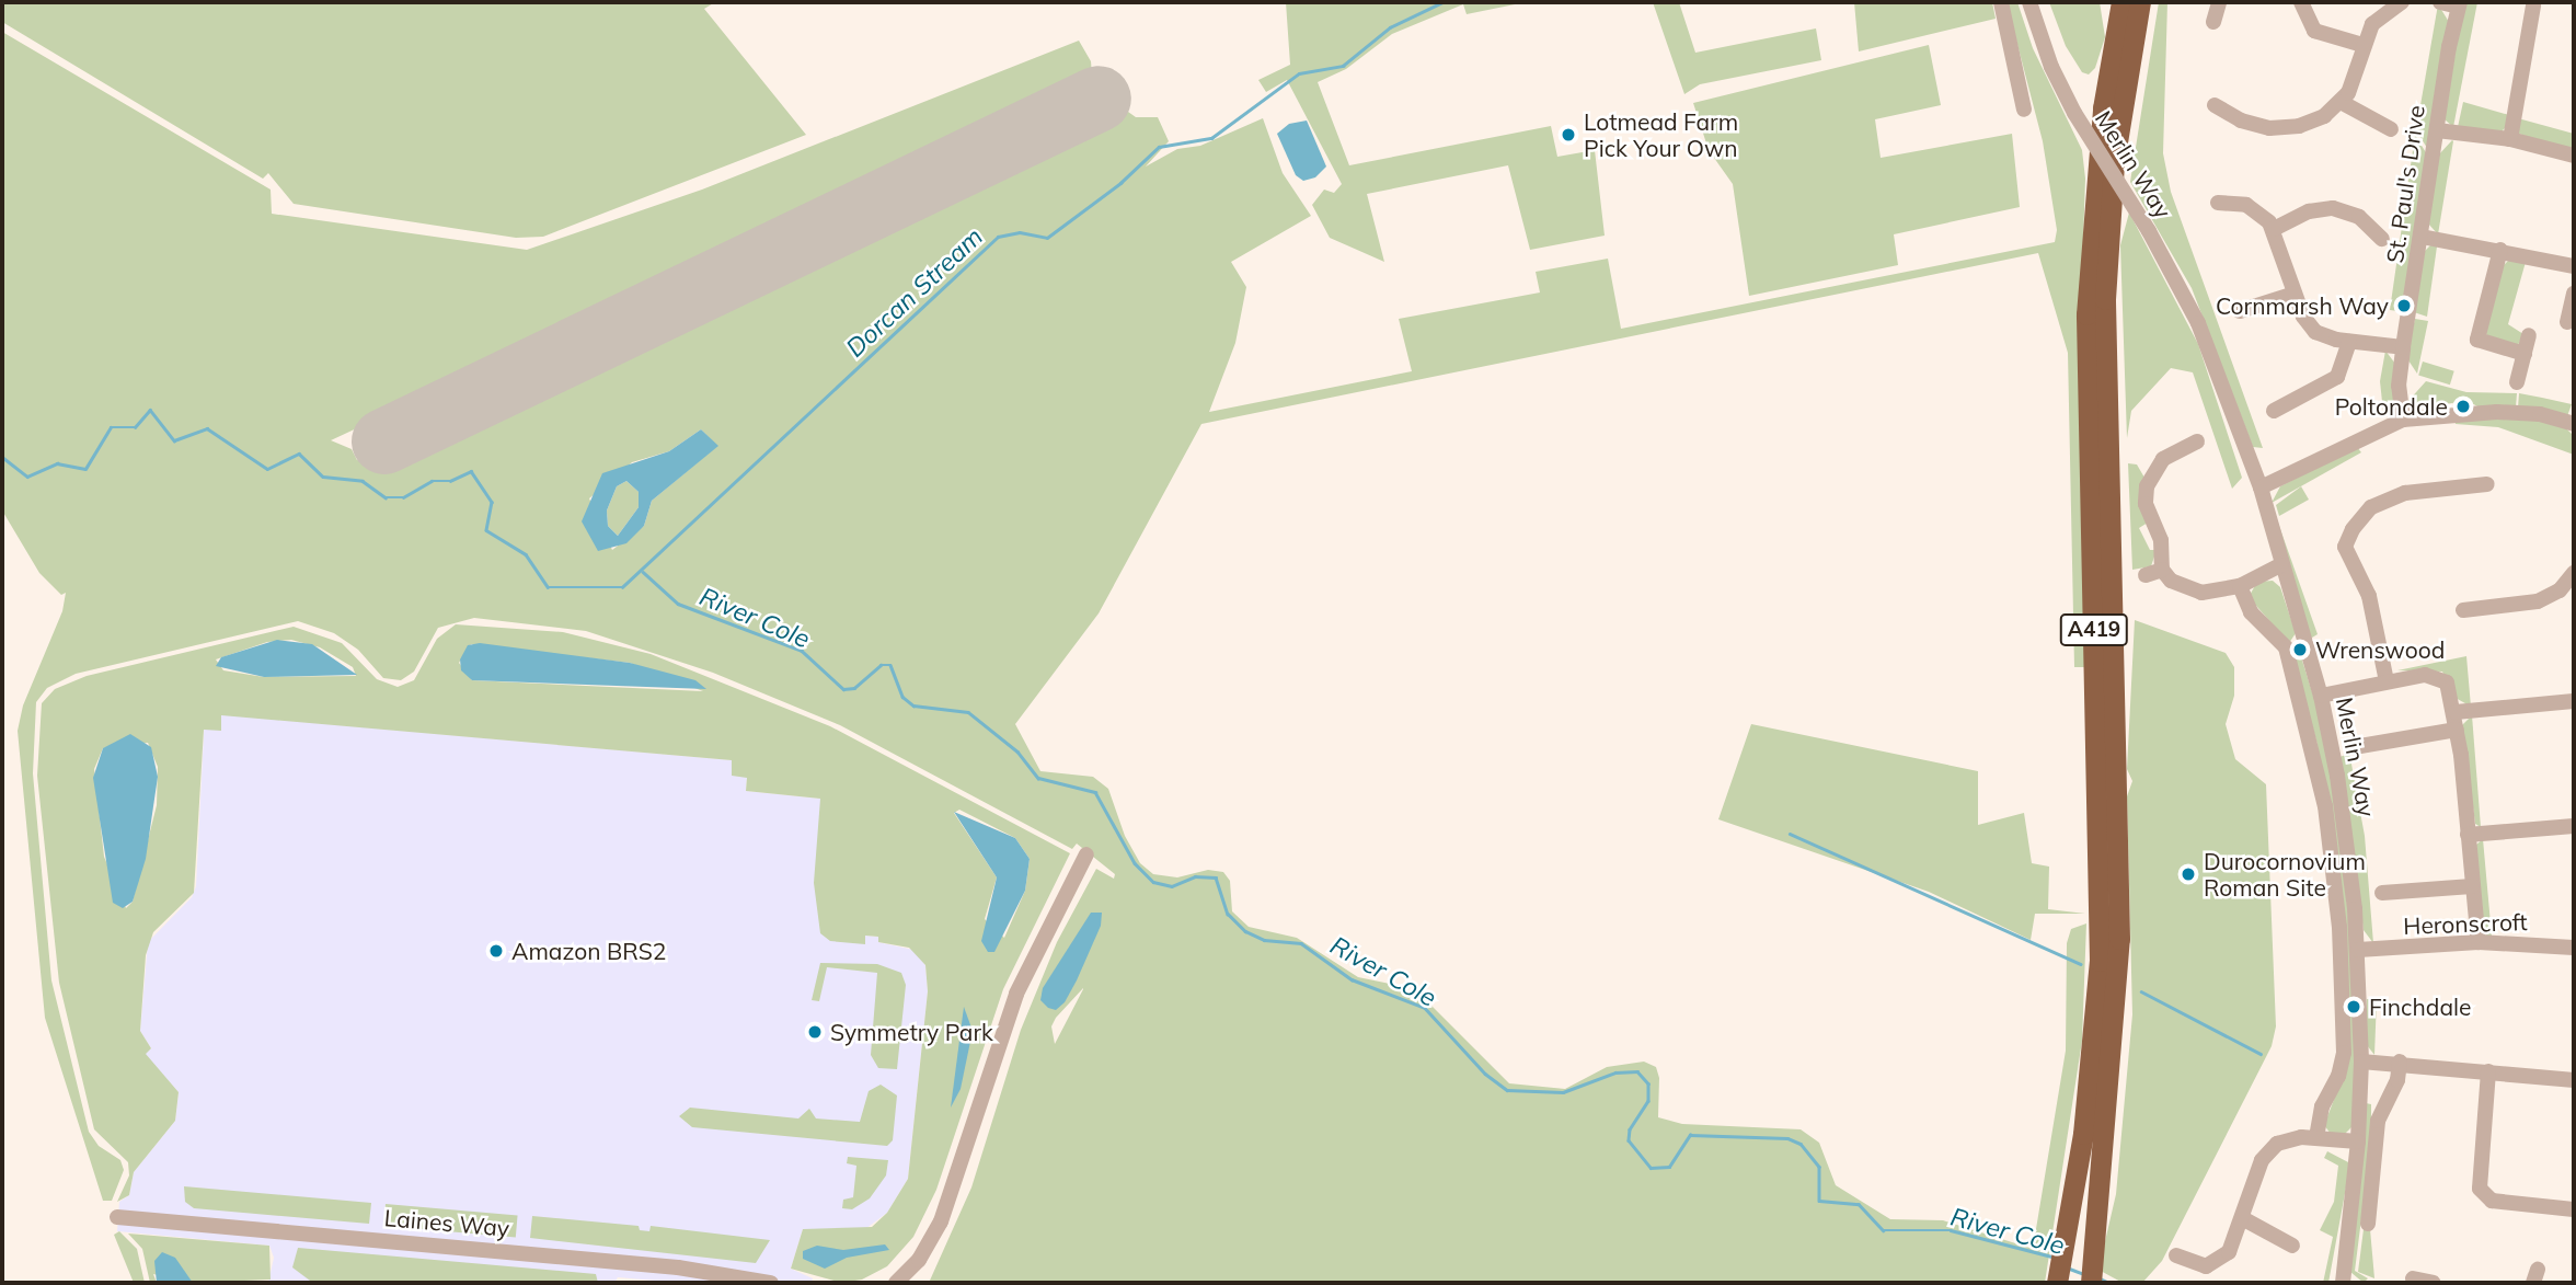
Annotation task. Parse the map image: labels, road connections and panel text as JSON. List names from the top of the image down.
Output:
{
  "streets": {
    "highway": ["A419"],
    "street": [
      "Merlin Way",
      "St. Paul's Drive",
      "Heronscroft",
      "Laines Way"
    ]
  },
  "crossings": [
    ["Merlin Way", "Heronscroft"]
  ],
  "water": ["Dorcan Stream", "River Cole"],
  "places": [
    "Lotmead Farm Pick Your Own",
    "Cornmarsh Way",
    "Poltondale",
    "Wrenswood",
    "Durocornovium Roman Site",
    "Amazon BRS2",
    "Finchdale",
    "Symmetry Park"
  ]
}
